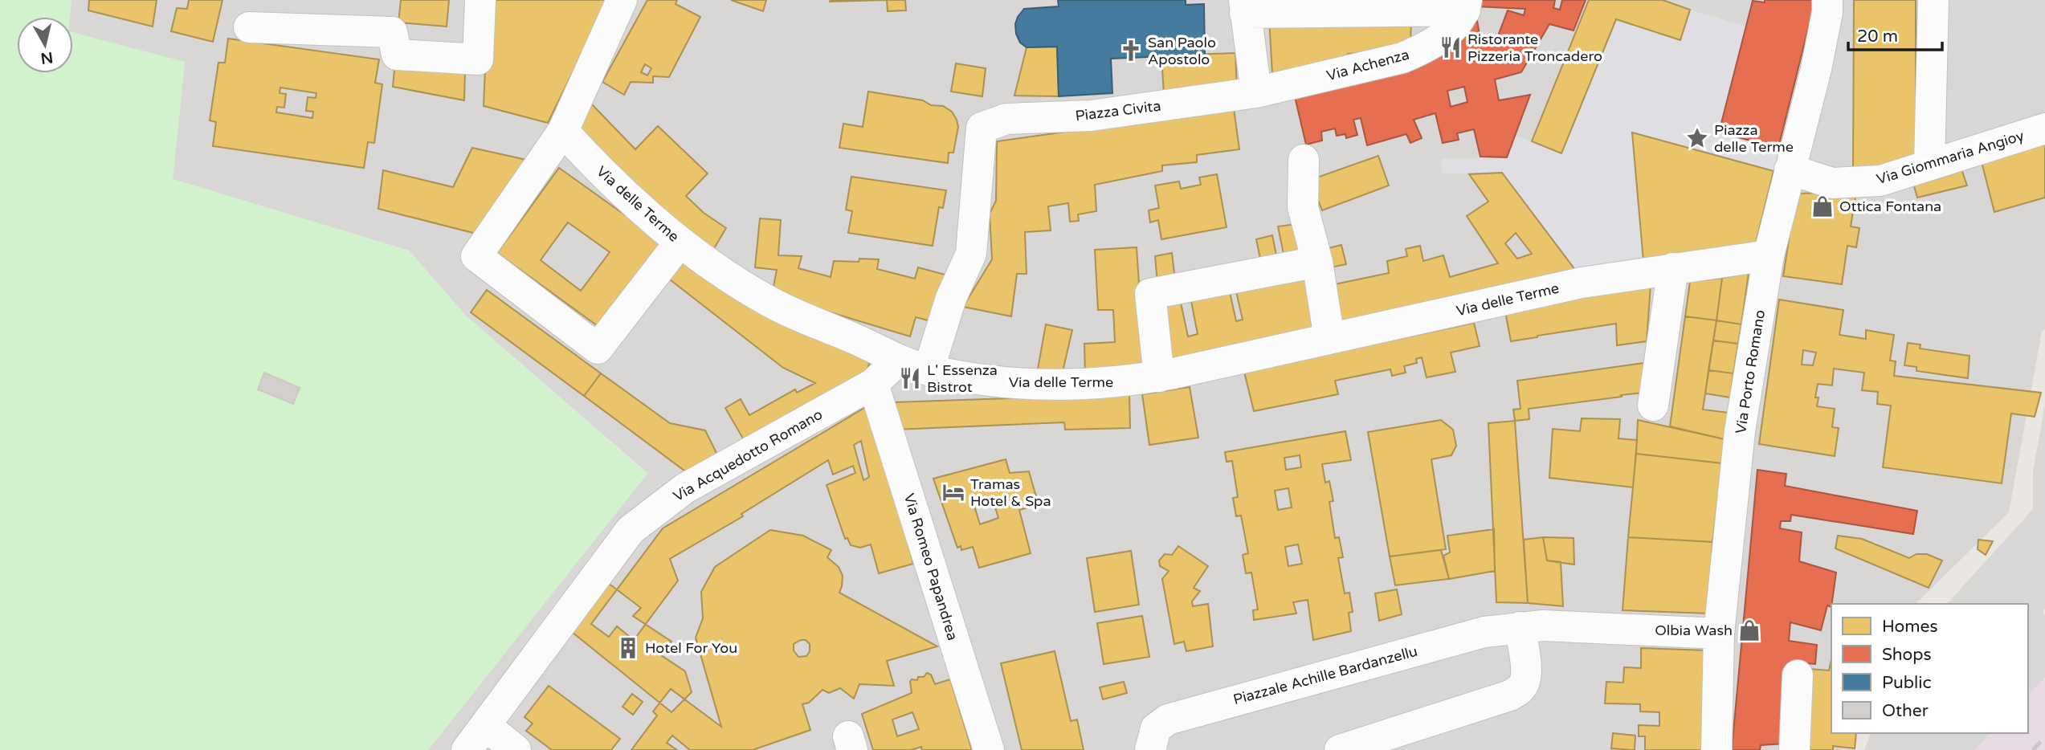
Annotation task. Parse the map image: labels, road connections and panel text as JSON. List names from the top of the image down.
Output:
{
  "streets": {
    "street": [
      "Via Achenza",
      "Piazza Civita",
      "Via Giommaria Angioy",
      "Via delle Terme",
      "Via Porto Romano",
      "Via Acquedotto Romano",
      "Via Romeo Papandrea",
      "Piazzale Achille Bardanzellu"
    ]
  },
  "crossings": [
    ["Via Achenza", "Piazza Civita"],
    ["Piazza Civita", "Via delle Terme"],
    ["Via Giommaria Angioy", "Via Porto Romano"],
    ["Via delle Terme", "Via Porto Romano"],
    ["Via delle Terme", "Via Acquedotto Romano"],
    ["Via Porto Romano", "Piazzale Achille Bardanzellu"],
    ["Via Acquedotto Romano", "Via Romeo Papandrea"]
  ],
  "places": {
    "restaurant": ["Ristorante Pizzeria Troncadero", "L' Essenza Bistrot"],
    "church": ["San Paolo Apostolo"],
    "place": ["Piazza delle Terme"],
    "shop": ["Ottica Fontana", "Olbia Wash"],
    "hotel": ["Tramas Hotel & Spa"],
    "building": ["Hotel For You"]
  },
  "legend": [
    "Homes",
    "Shops",
    "Public",
    "Other"
  ],
  "scale_bar": "20 m",
  "north": "bottom"
}
